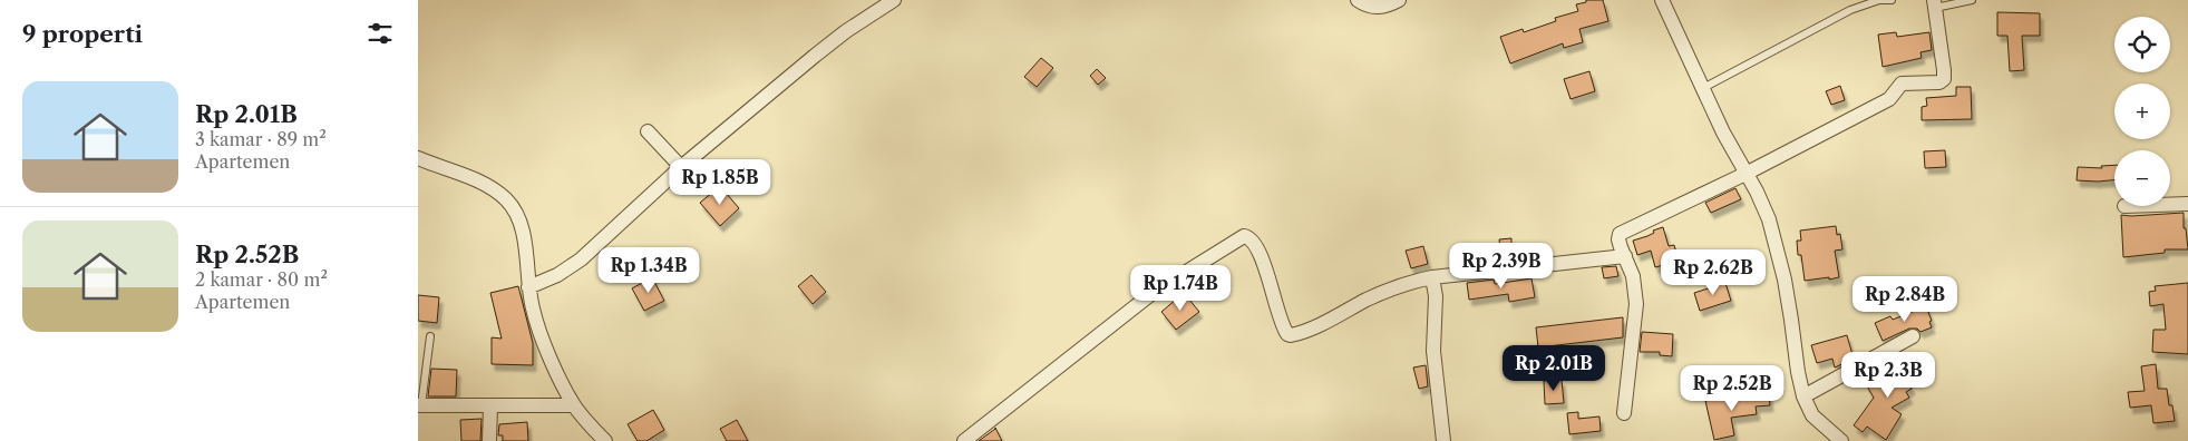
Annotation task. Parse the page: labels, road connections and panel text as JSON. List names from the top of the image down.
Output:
{
  "page": {
    "heading": "9 properti",
    "map_buttons": ["+", "−"],
    "list": [
      {
        "name": "Rp 2.01B",
        "note": "3 kamar · 89 m² · Apartemen"
      },
      {
        "name": "Rp 2.52B",
        "note": "2 kamar · 80 m² · Apartemen"
      }
    ],
    "price": [
      "Rp 1.85B",
      "Rp 2.39B",
      "Rp 1.34B",
      "Rp 2.62B",
      "Rp 1.74B",
      "Rp 2.84B",
      "Rp 2.01B",
      "Rp 2.3B",
      "Rp 2.52B"
    ]
  }
}
